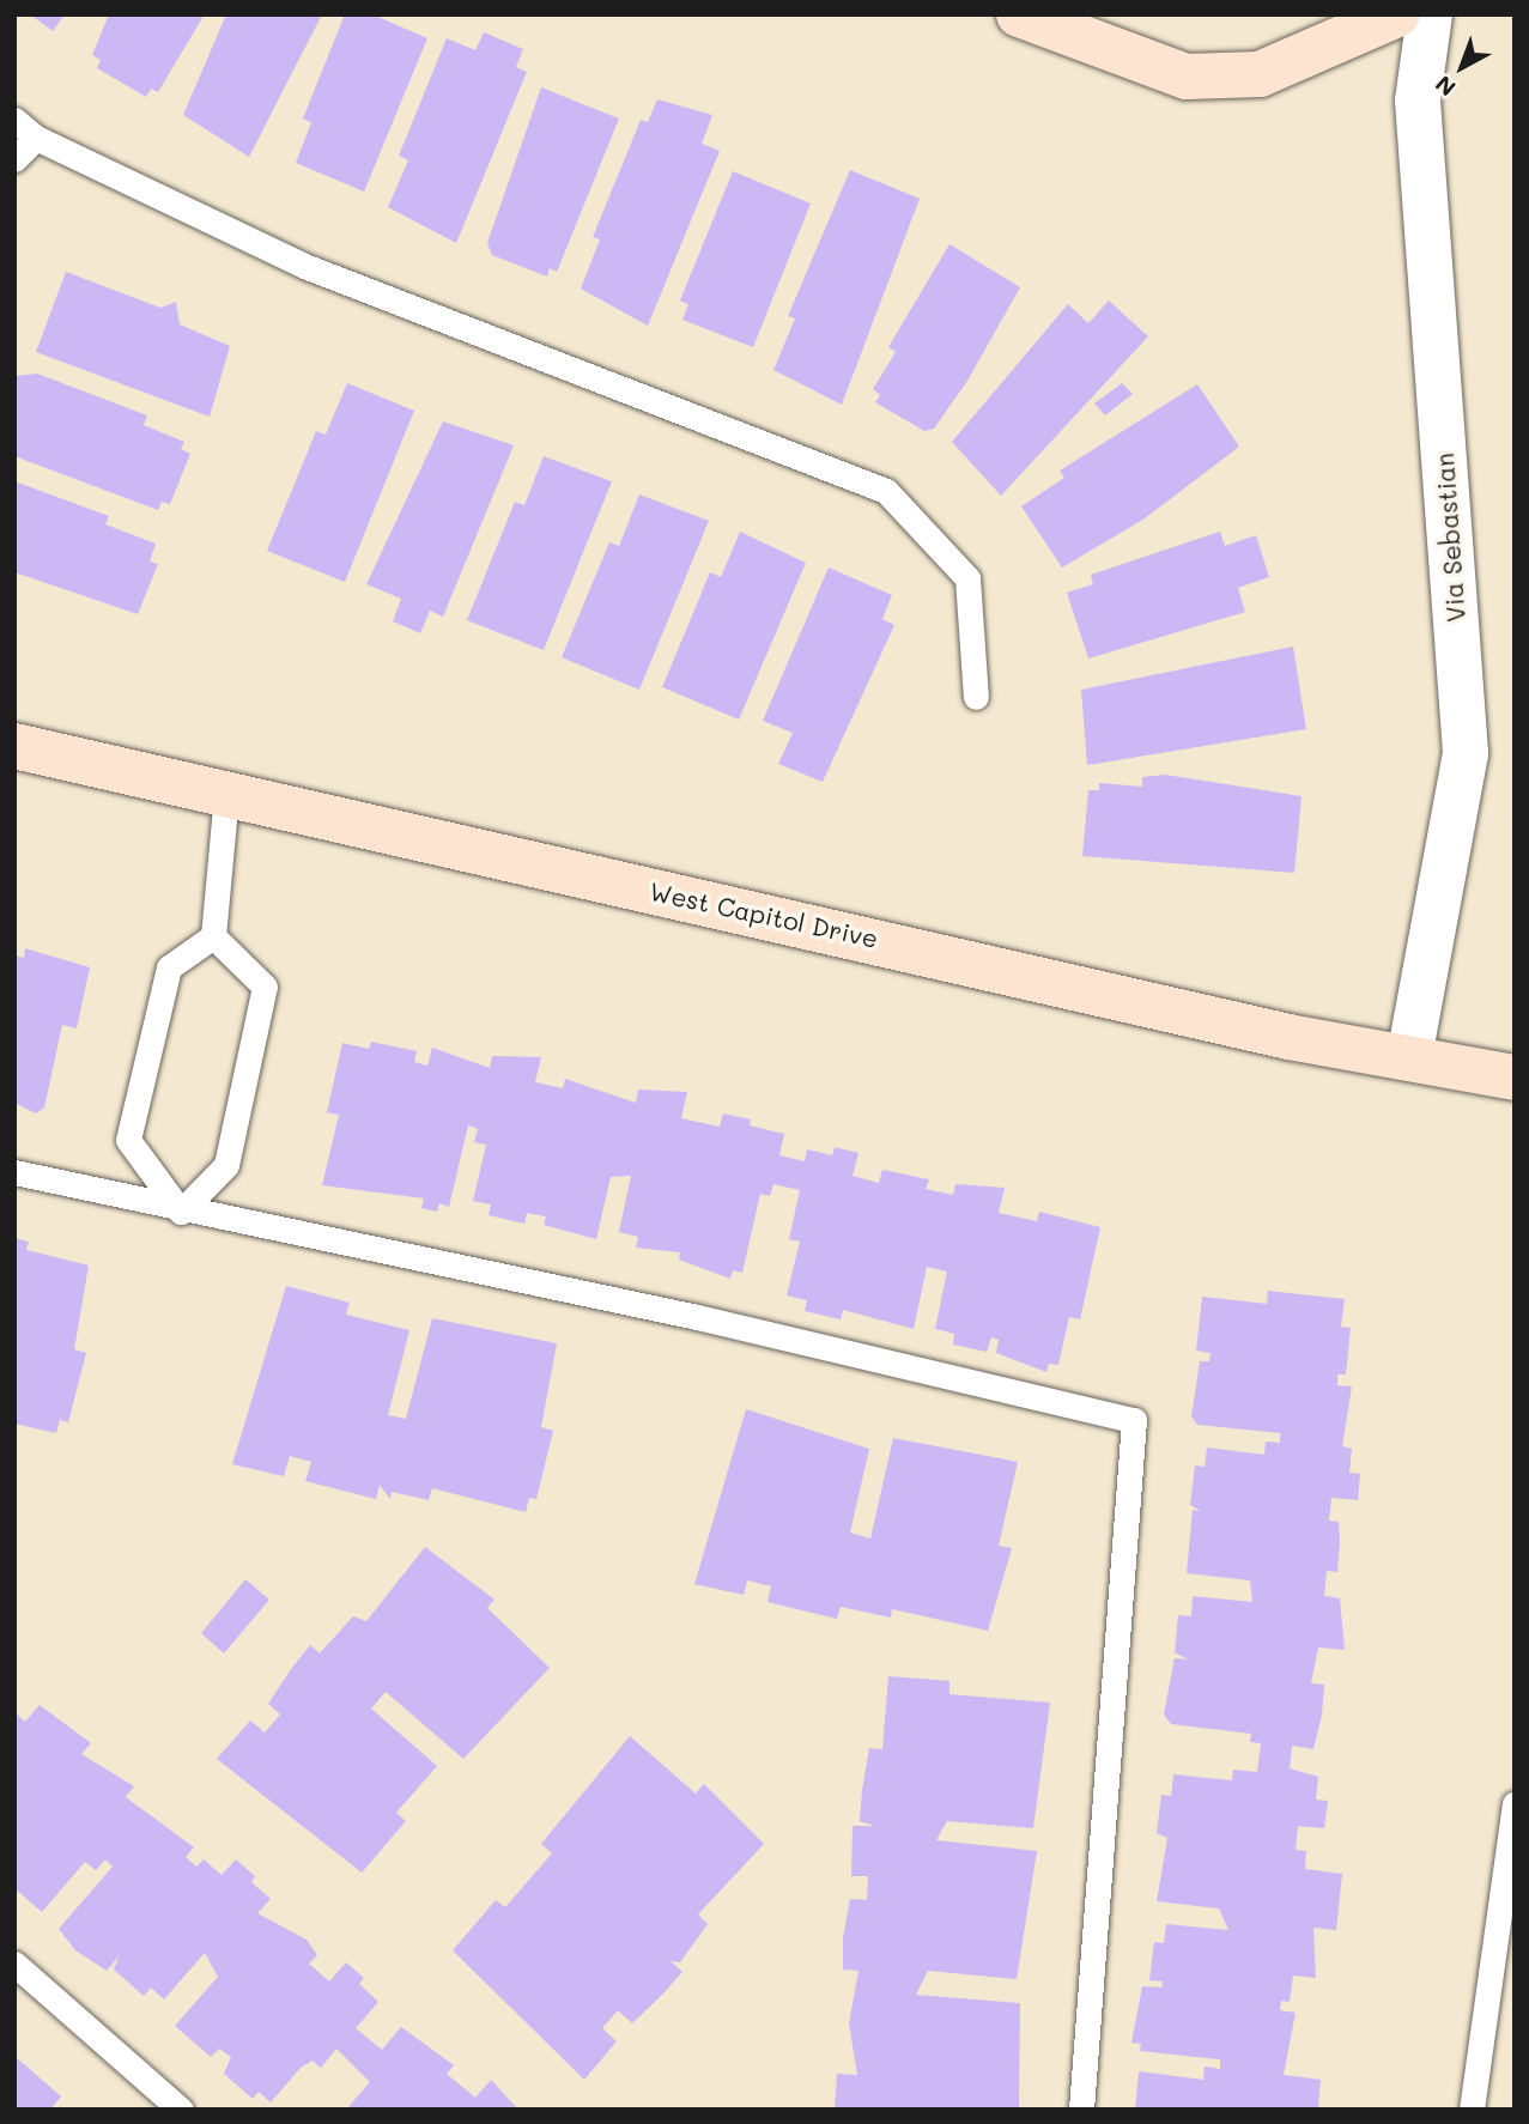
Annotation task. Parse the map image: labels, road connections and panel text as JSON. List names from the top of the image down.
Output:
{
  "streets": {
    "street": ["Via Sebastian", "West Capitol Drive"]
  },
  "crossings": [
    ["Via Sebastian", "West Capitol Drive"]
  ],
  "north": "bottom left"
}
